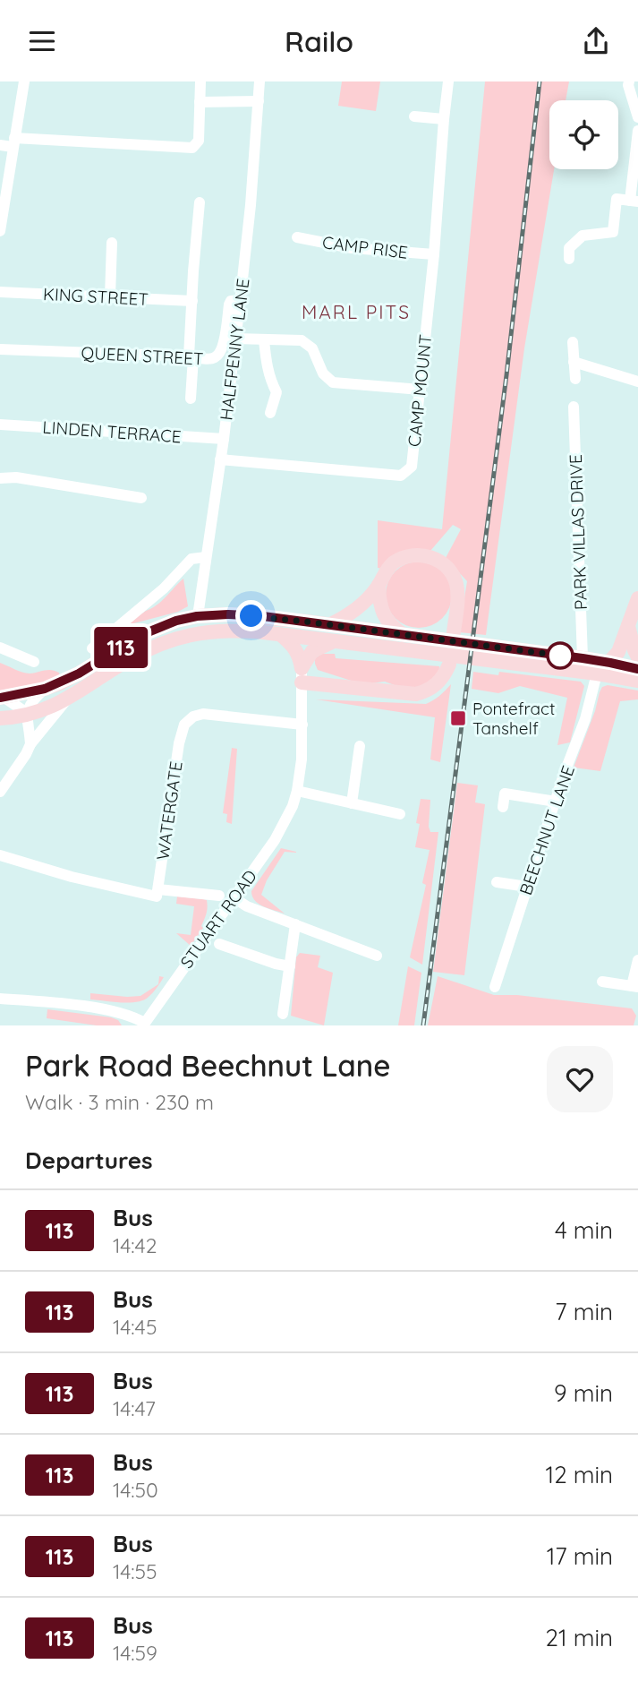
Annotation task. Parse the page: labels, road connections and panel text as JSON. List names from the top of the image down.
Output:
{
  "streets": {
    "street": [
      "CAMP RISE",
      "KING STREET",
      "HALFPENNY LANE",
      "QUEEN STREET",
      "CAMP MOUNT",
      "LINDEN TERRACE",
      "PARK VILLAS DRIVE",
      "WATERGATE",
      "BEECHNUT LANE",
      "STUART ROAD"
    ]
  },
  "crossings": [
    ["CAMP RISE", "CAMP MOUNT"],
    ["HALFPENNY LANE", "QUEEN STREET"],
    ["HALFPENNY LANE", "CAMP MOUNT"],
    ["HALFPENNY LANE", "LINDEN TERRACE"],
    ["WATERGATE", "STUART ROAD"]
  ],
  "districts": ["MARL PITS"],
  "places": {
    "transit": ["Pontefract Tanshelf"]
  },
  "lines": ["bus line 113"],
  "page": {
    "header": "Railo",
    "on_map": "113",
    "heading": [
      ["Park Road Beechnut Lane", "Walk · 3 min · 230 m"],
      "Departures"
    ],
    "list": [
      {
        "mark": "113",
        "name": "Bus",
        "note": "14:42",
        "value": "4 min"
      },
      {
        "mark": "113",
        "name": "Bus",
        "note": "14:45",
        "value": "7 min"
      },
      {
        "mark": "113",
        "name": "Bus",
        "note": "14:47",
        "value": "9 min"
      },
      {
        "mark": "113",
        "name": "Bus",
        "note": "14:50",
        "value": "12 min"
      },
      {
        "mark": "113",
        "name": "Bus",
        "note": "14:55",
        "value": "17 min"
      },
      {
        "mark": "113",
        "name": "Bus",
        "note": "14:59",
        "value": "21 min"
      }
    ]
  }
}
